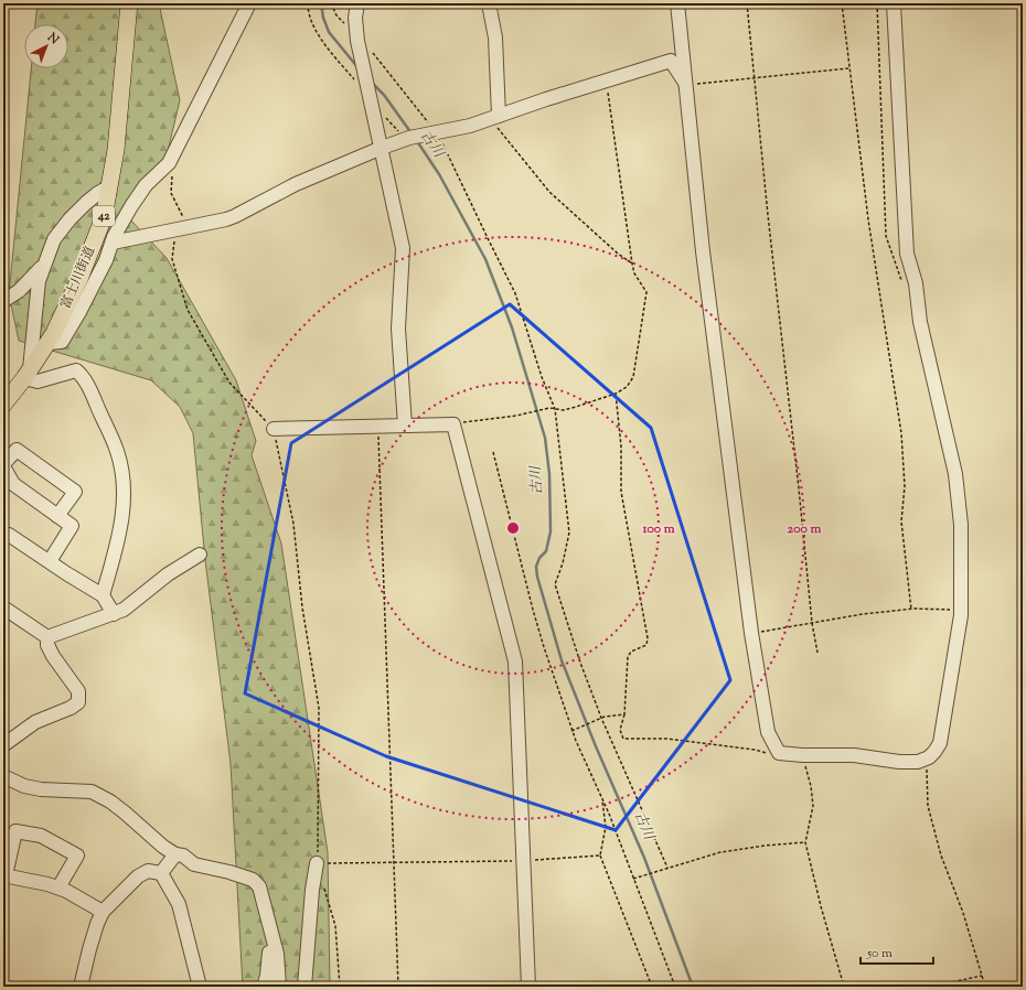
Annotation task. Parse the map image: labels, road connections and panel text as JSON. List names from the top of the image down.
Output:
{
  "streets": {
    "main road": ["42", "富士川街道"]
  },
  "water": ["古川"],
  "scale_bar": "50 m",
  "north": "top right",
  "rings": ["100 m", "200 m"]
}
